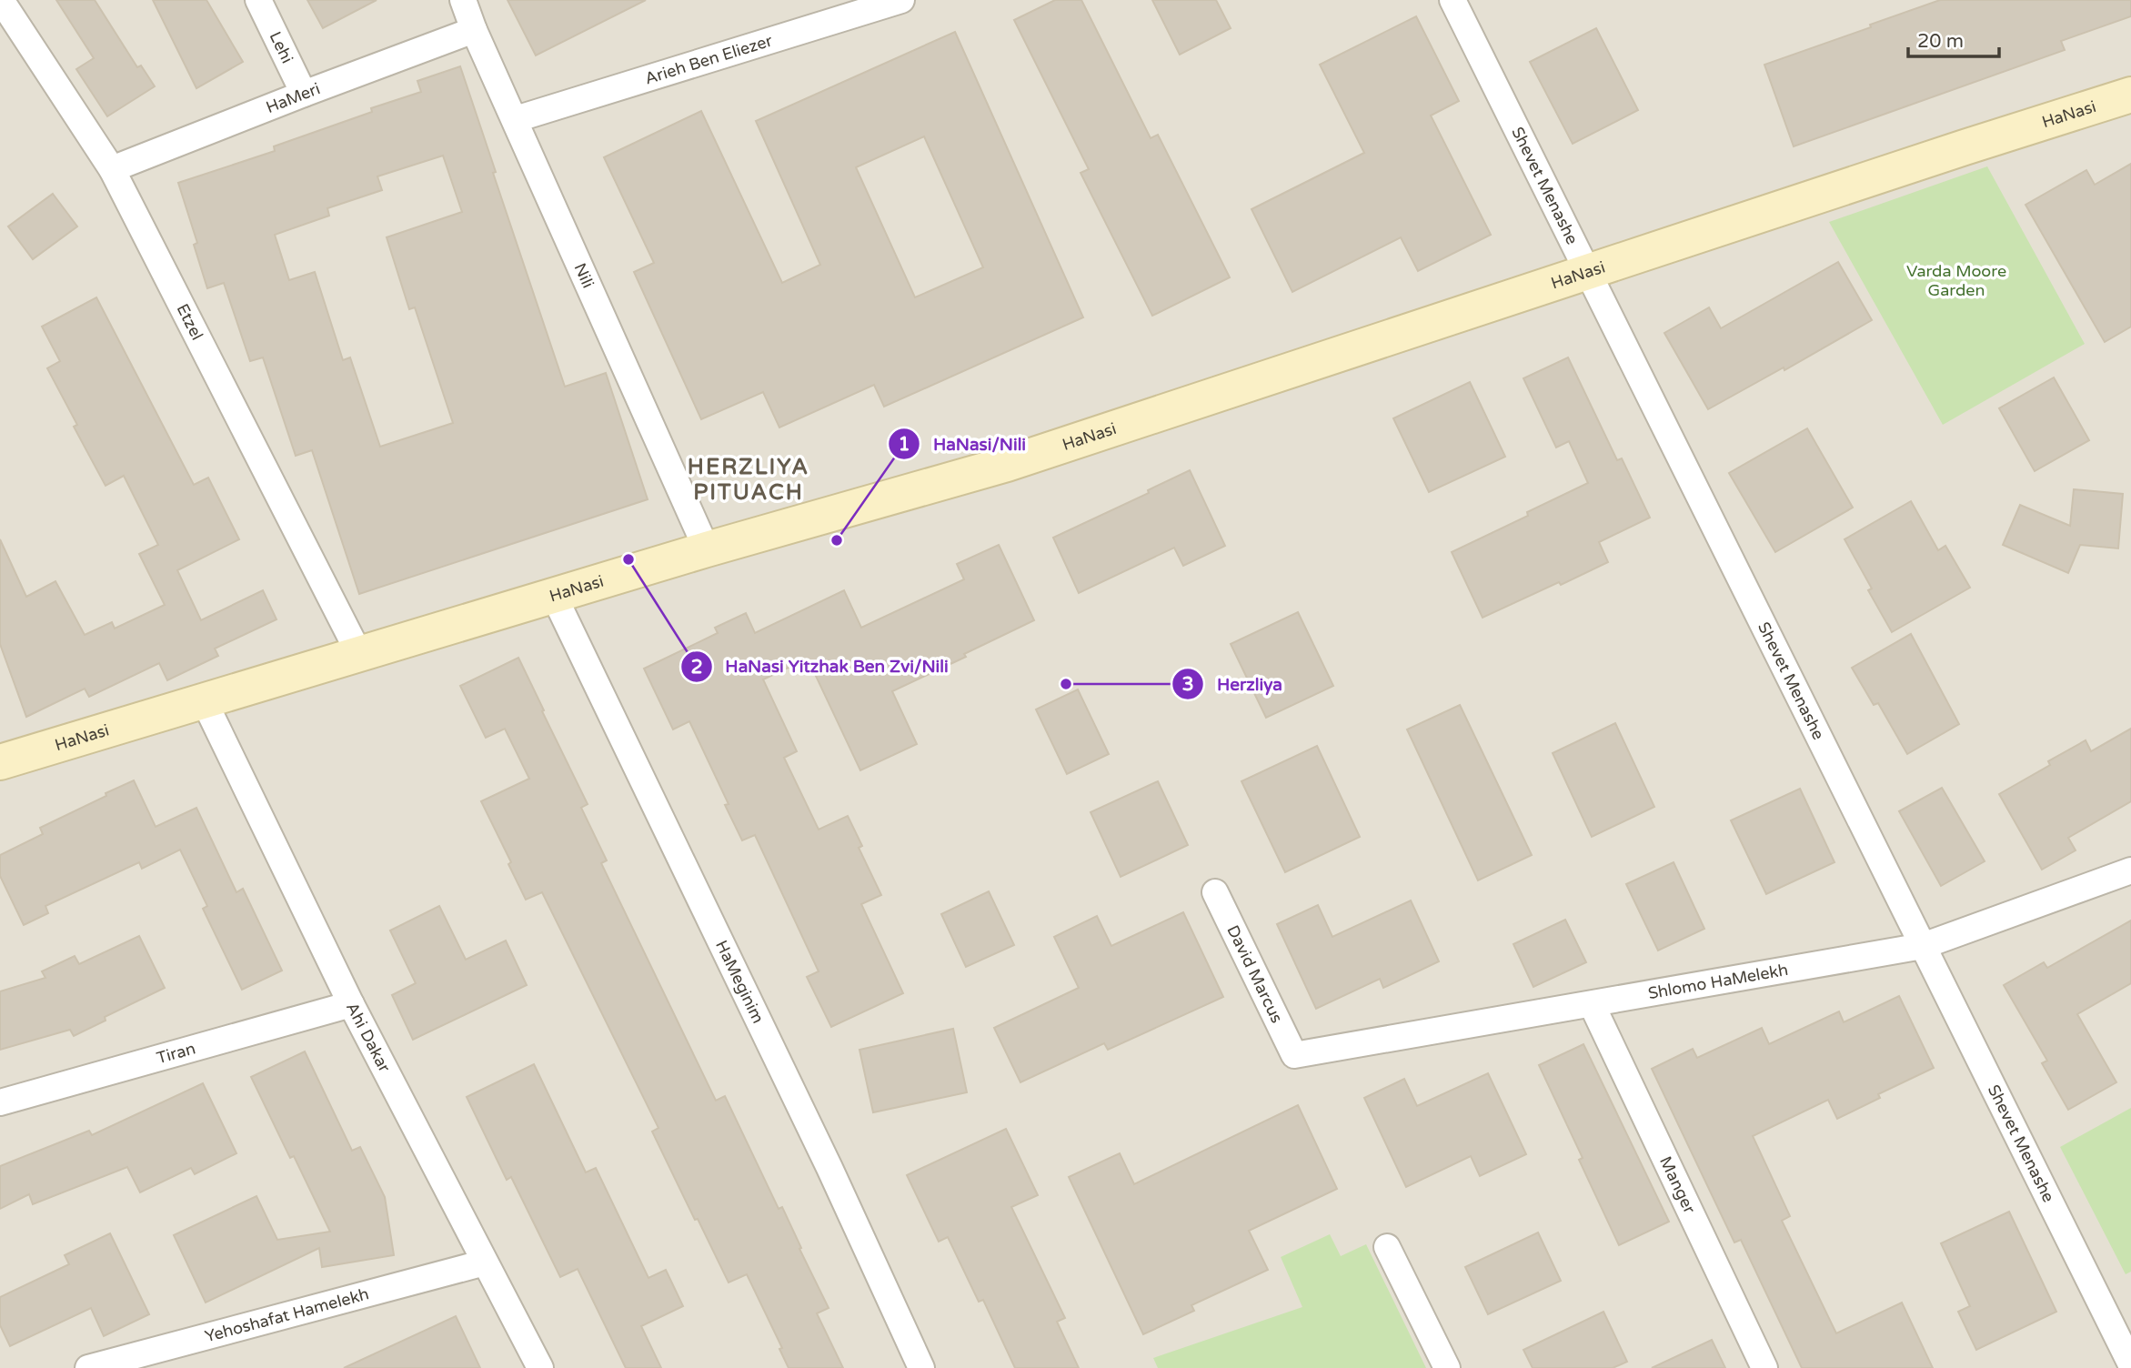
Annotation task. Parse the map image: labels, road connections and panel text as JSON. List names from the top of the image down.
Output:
{
  "streets": {
    "street": [
      "Lehi",
      "Arieh Ben Eliezer",
      "HaMeri",
      "HaNasi",
      "Shevet Menashe",
      "Nili",
      "Etzel",
      "David Marcus",
      "HaMeginim",
      "Shlomo HaMelekh",
      "Ahi Dakar",
      "Tiran",
      "Manger",
      "Yehoshafat Hamelekh"
    ]
  },
  "crossings": [
    ["Lehi", "HaMeri"],
    ["Arieh Ben Eliezer", "Nili"],
    ["HaMeri", "Nili"],
    ["HaMeri", "Etzel"],
    ["HaNasi", "Shevet Menashe"],
    ["HaNasi", "Nili"],
    ["HaNasi", "Etzel"],
    ["HaNasi", "HaMeginim"],
    ["HaNasi", "Ahi Dakar"],
    ["Shevet Menashe", "Shlomo HaMelekh"],
    ["David Marcus", "Shlomo HaMelekh"],
    ["Shlomo HaMelekh", "Manger"],
    ["Ahi Dakar", "Tiran"],
    ["Ahi Dakar", "Yehoshafat Hamelekh"]
  ],
  "districts": ["HERZLIYA PITUACH"],
  "parks": ["Varda Moore Garden"],
  "places": ["HaNasi/Nili", "HaNasi Yitzhak Ben Zvi/Nili", "Herzliya"],
  "scale_bar": "20 m"
}
